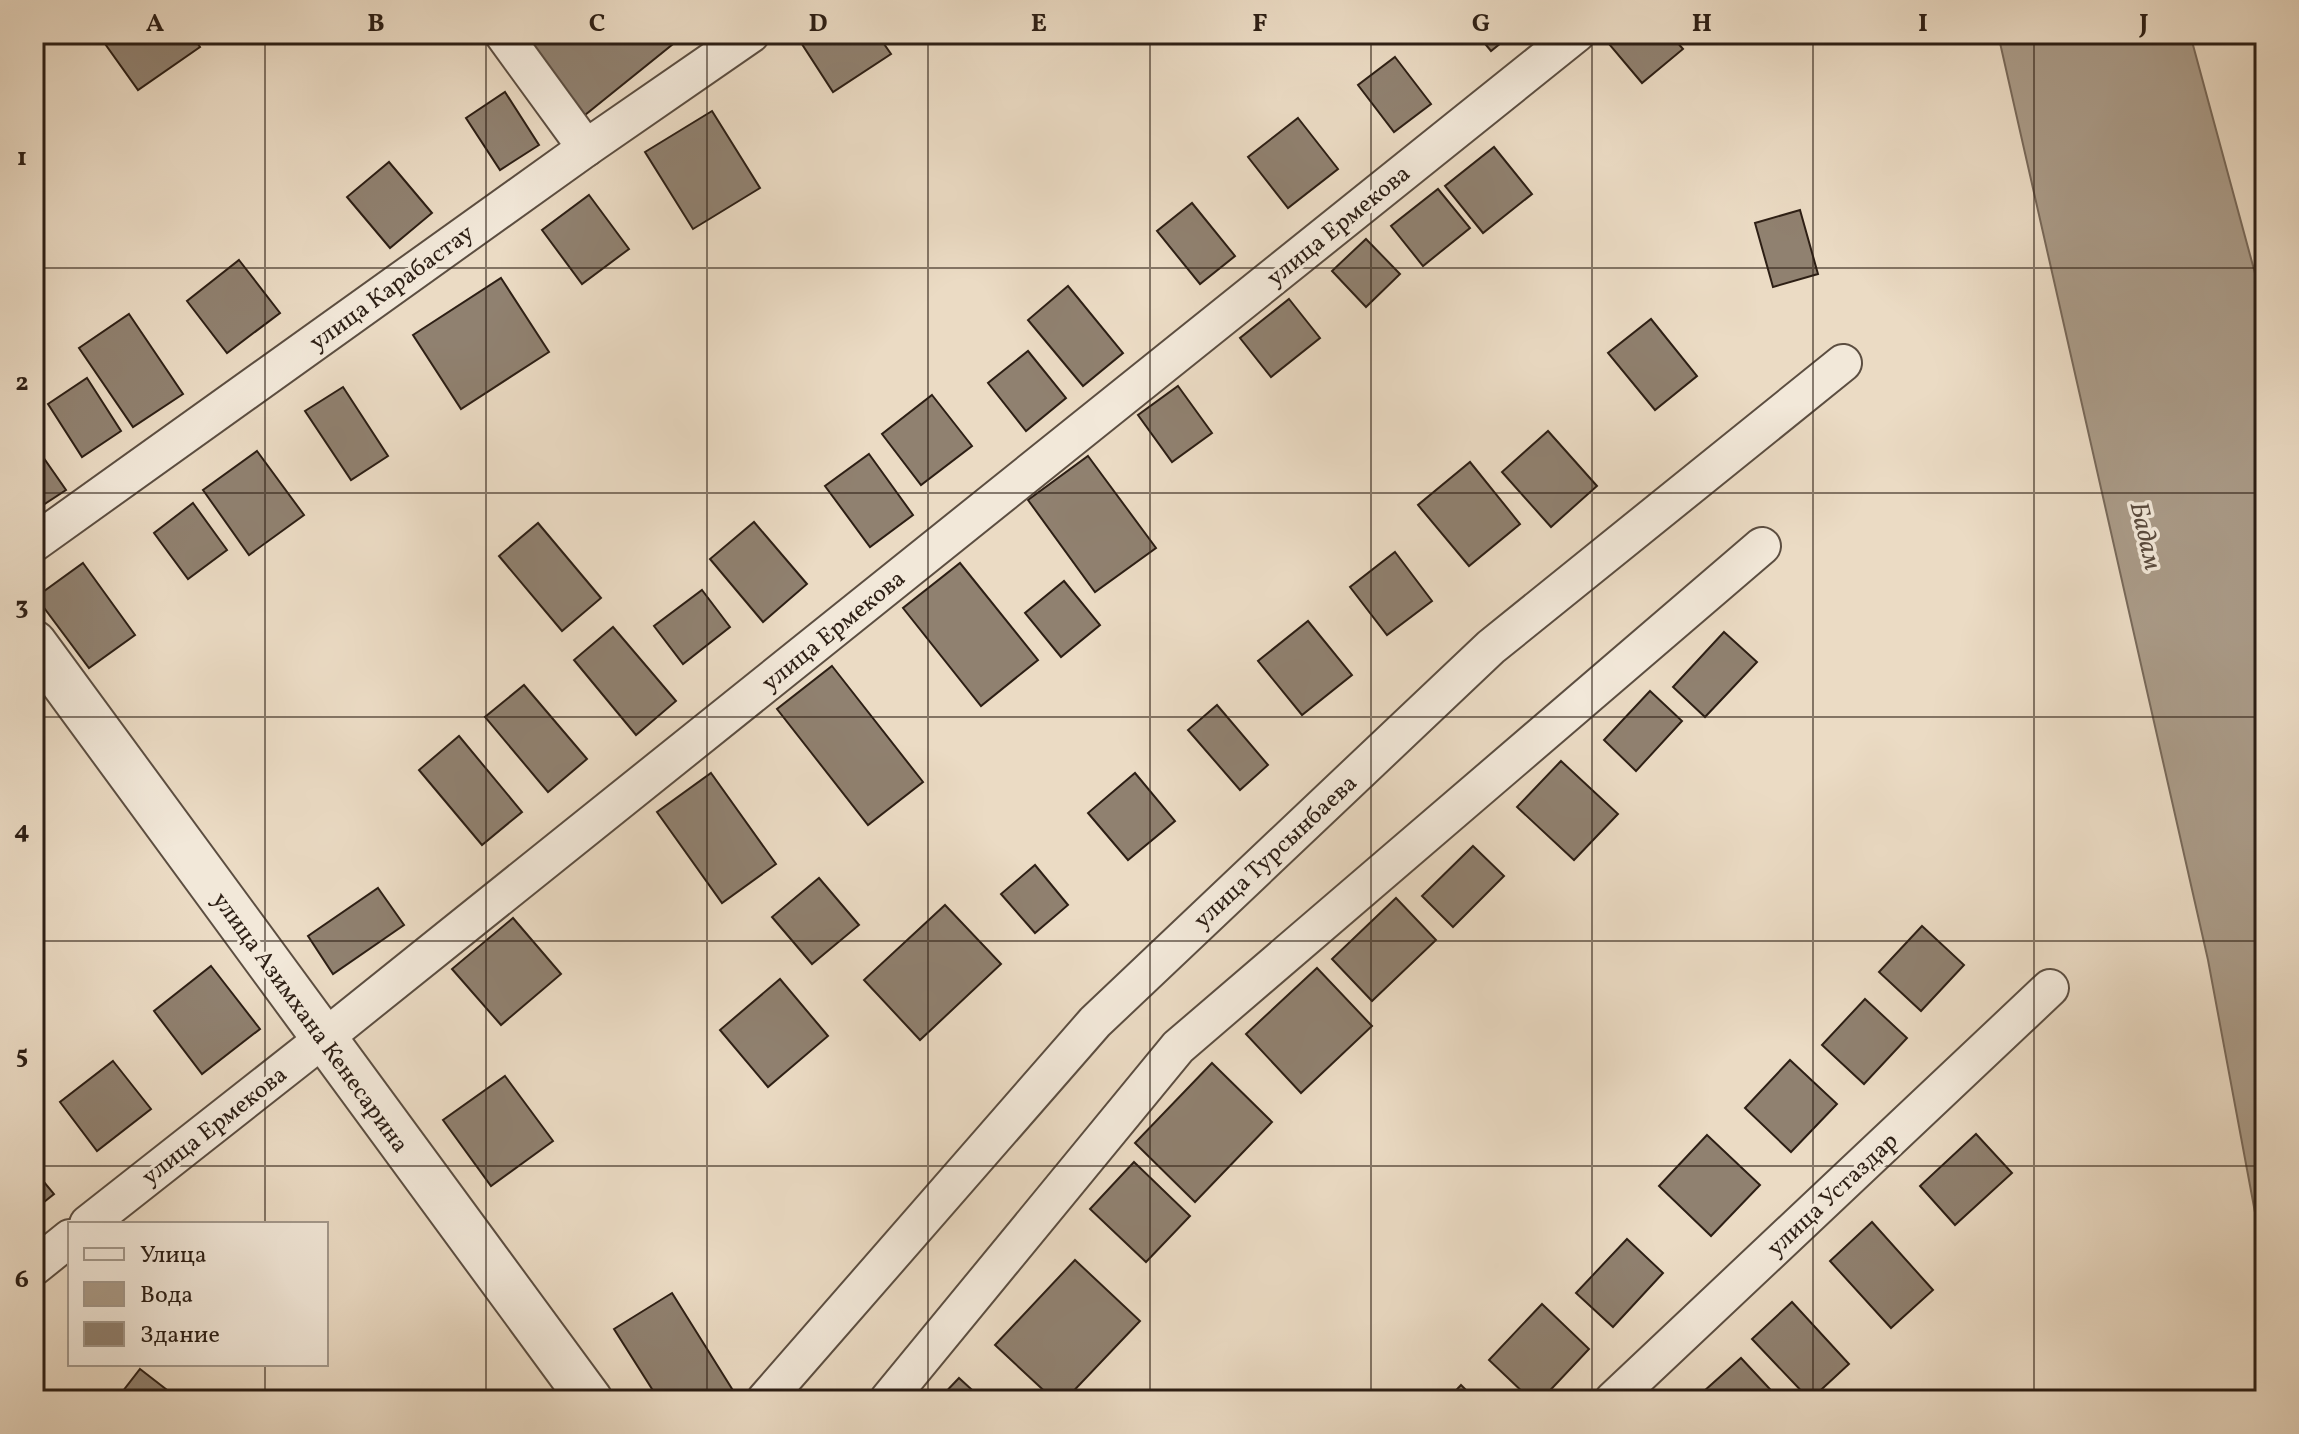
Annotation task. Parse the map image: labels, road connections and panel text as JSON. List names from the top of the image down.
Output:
{
  "streets": {
    "street": [
      "улица Ермекова",
      "улица Карабастау",
      "улица Турсынбаева",
      "улица Азимхана Кенесарина",
      "улица Устаздар"
    ]
  },
  "crossings": [
    ["улица Ермекова", "улица Азимхана Кенесарина"]
  ],
  "water": ["Бадам"],
  "legend": ["Улица", "Вода", "Здание"],
  "grid": {
    "columns": [
      "A",
      "B",
      "C",
      "D",
      "E",
      "F",
      "G",
      "H",
      "I",
      "J"
    ],
    "rows": [
      "1",
      "2",
      "3",
      "4",
      "5",
      "6"
    ]
  }
}
